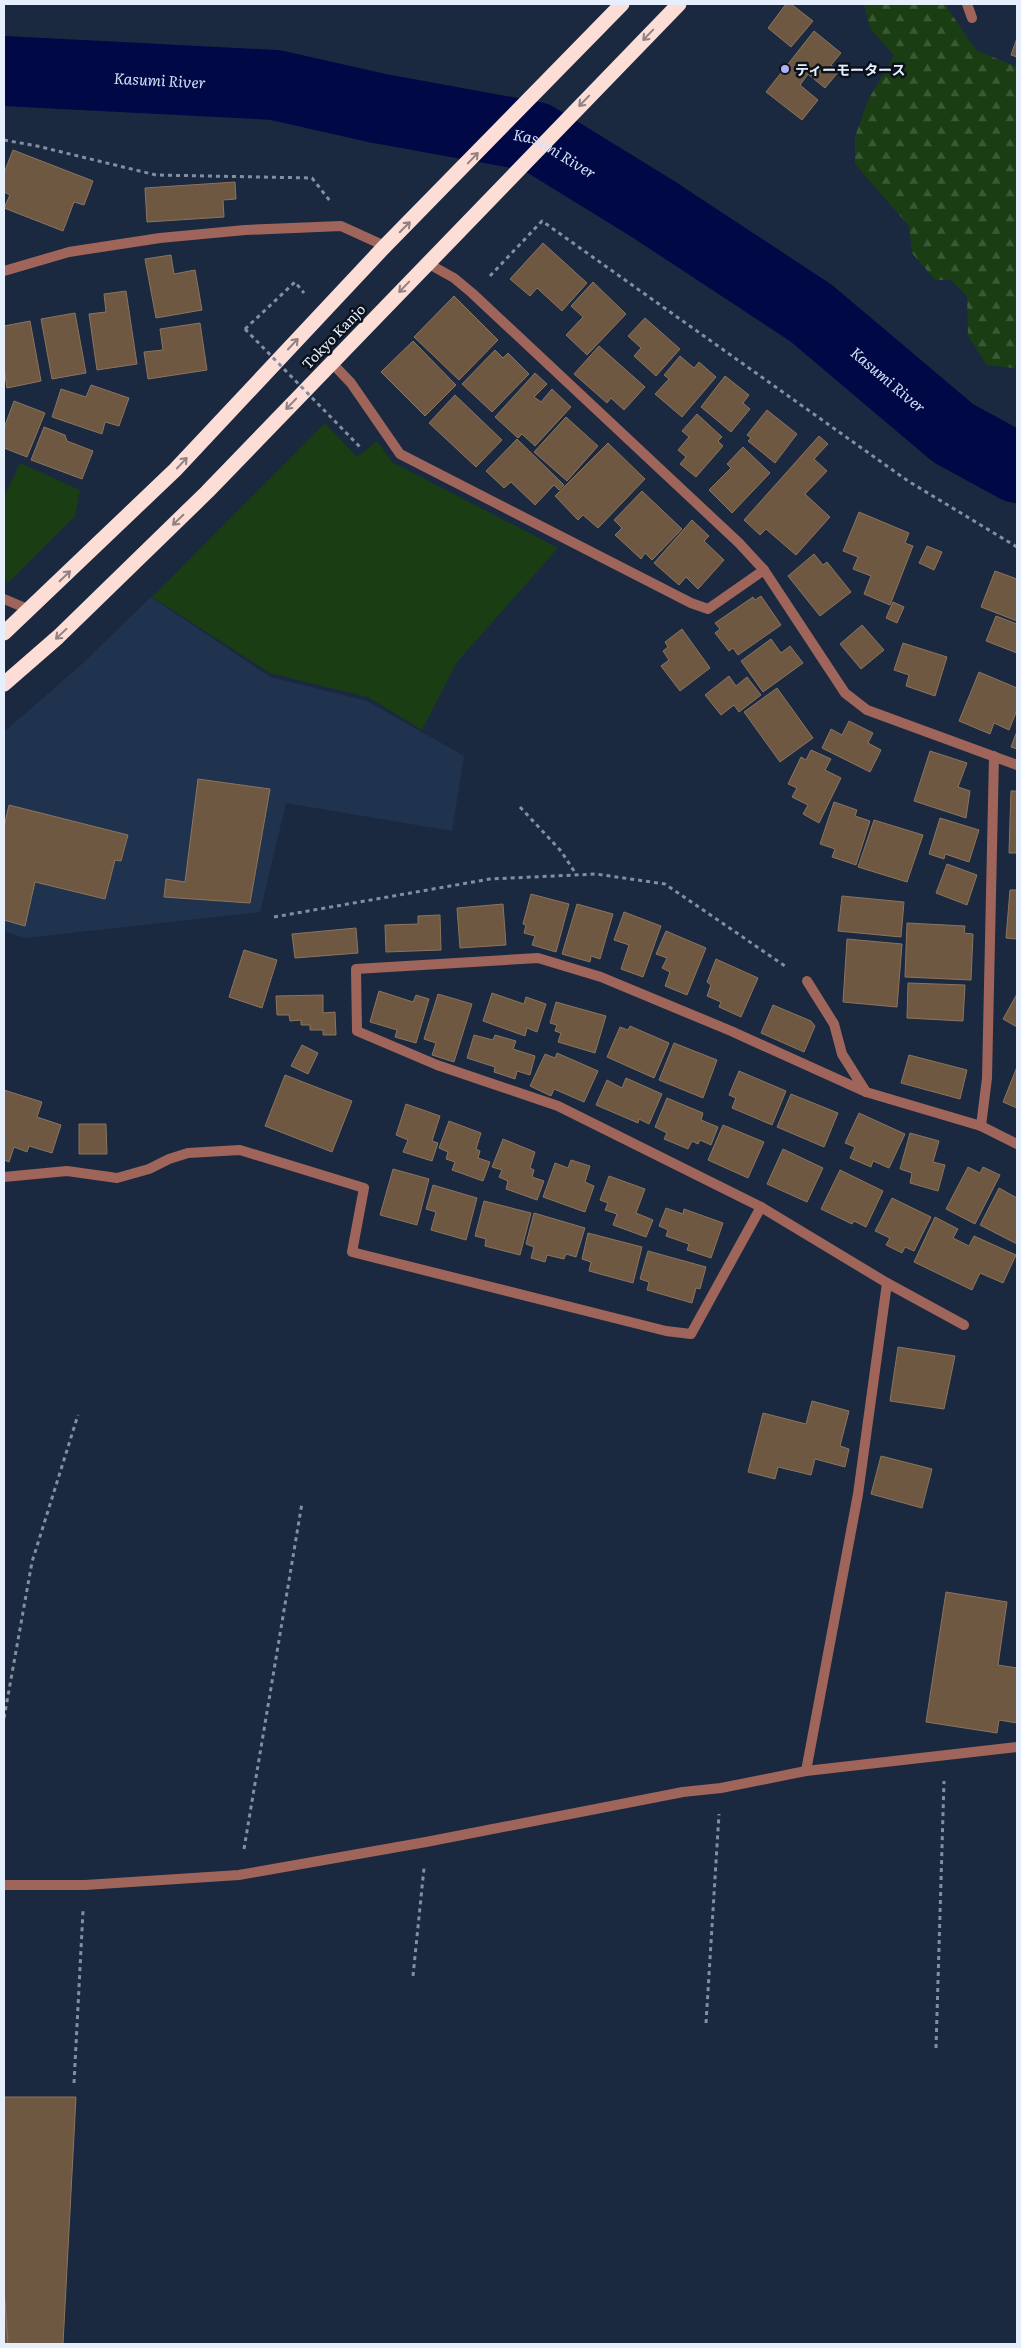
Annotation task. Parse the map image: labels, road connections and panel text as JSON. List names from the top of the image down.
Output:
{
  "streets": {
    "highway": ["Tokyo Kanjo"]
  },
  "water": ["Kasumi River"],
  "places": ["ティーモータース"]
}
